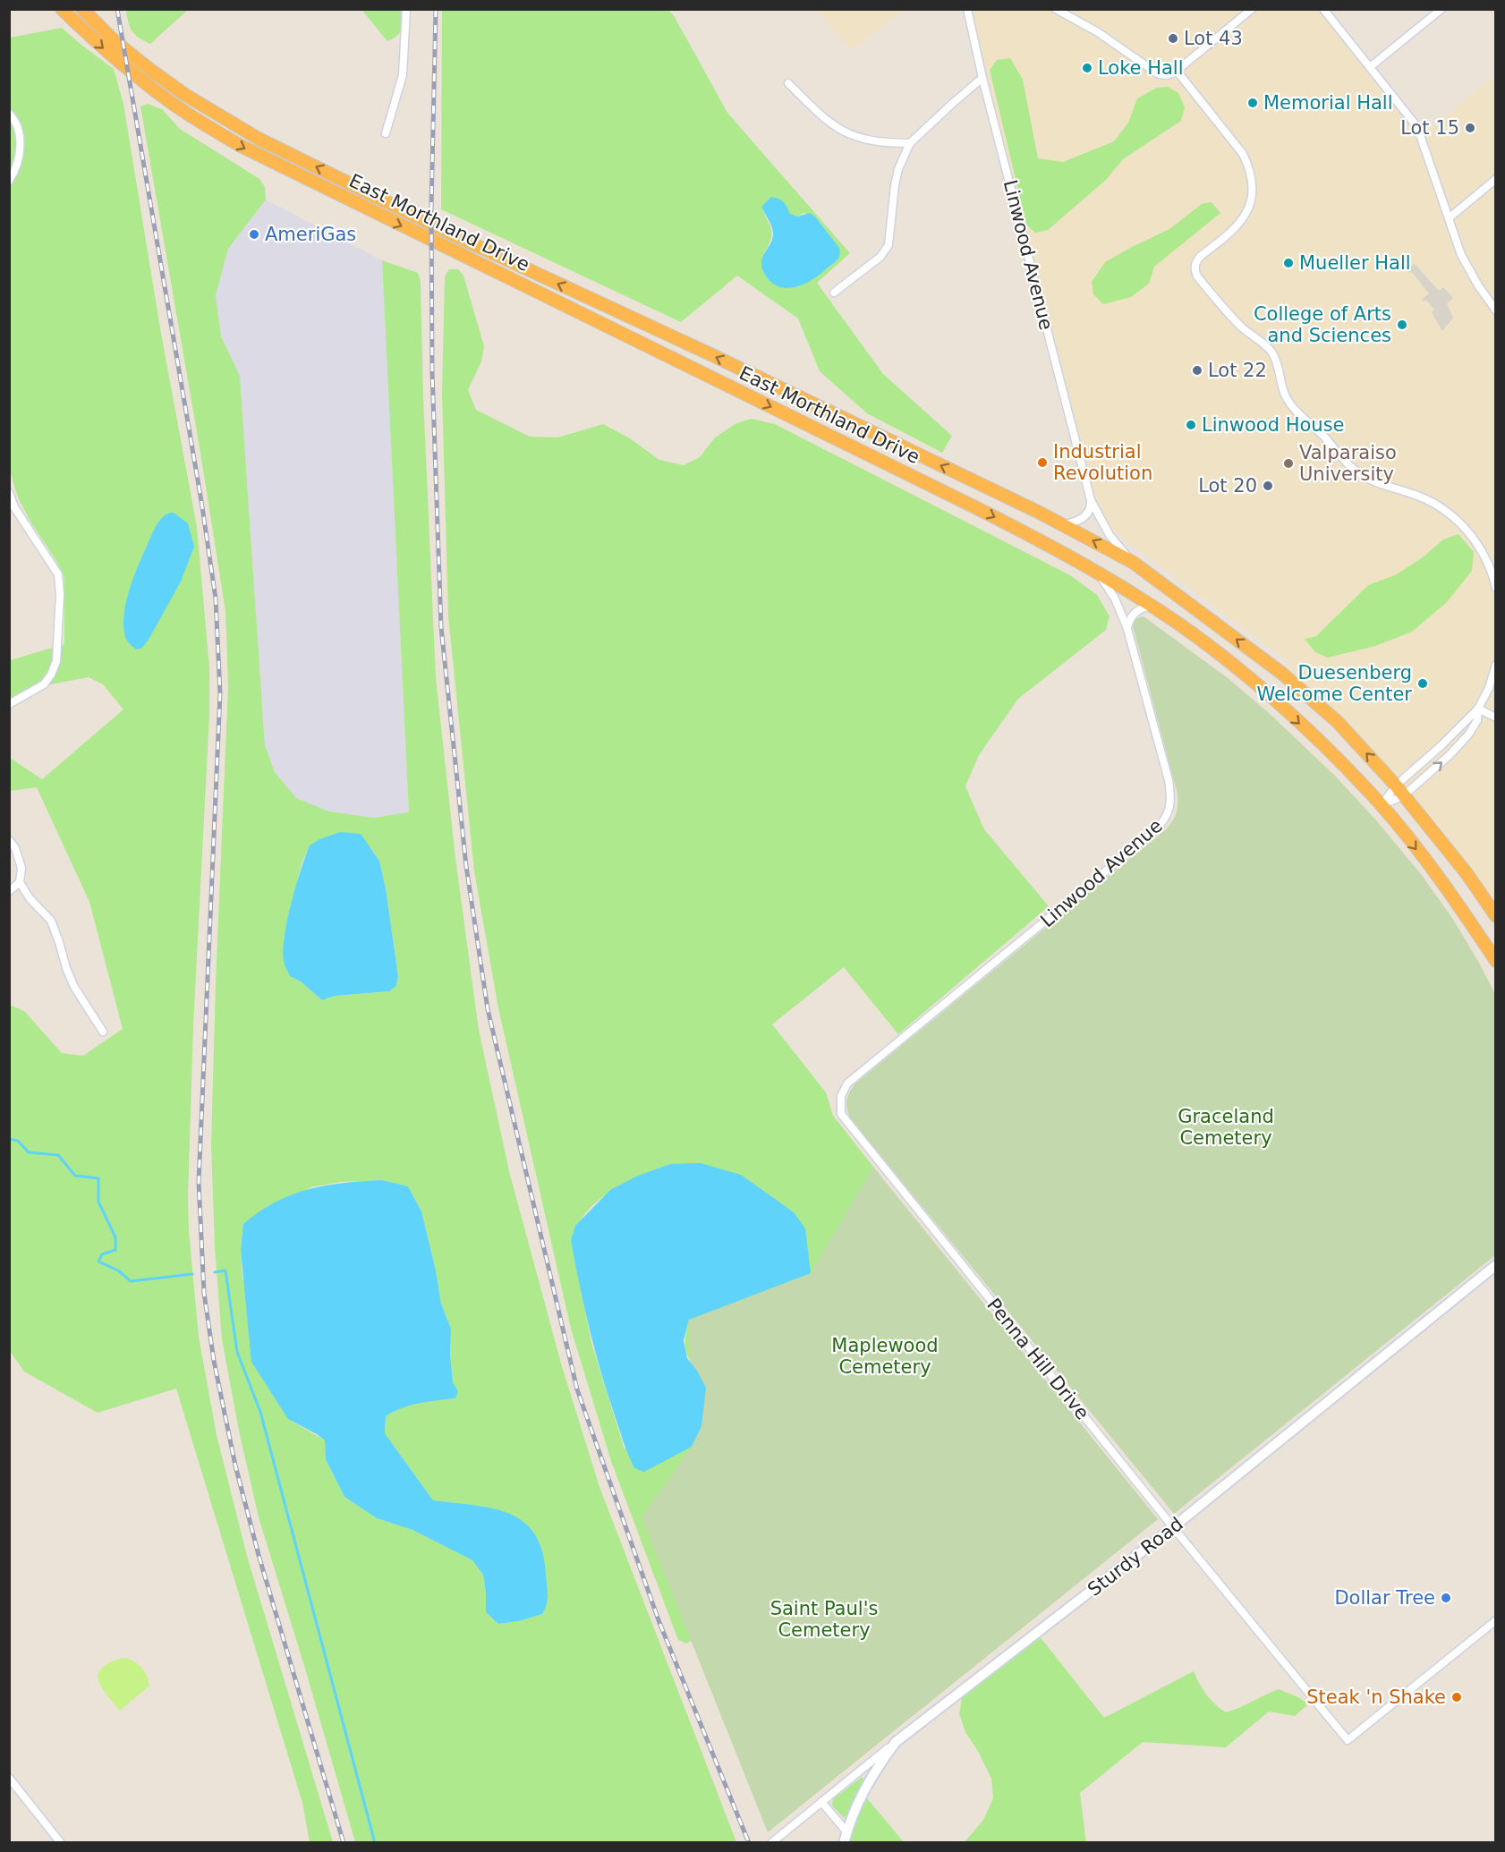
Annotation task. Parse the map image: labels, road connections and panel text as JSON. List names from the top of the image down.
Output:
{
  "streets": {
    "highway": ["East Morthland Drive"],
    "street": ["Linwood Avenue", "Penna Hill Drive", "Sturdy Road"]
  },
  "crossings": [
    ["East Morthland Drive", "Linwood Avenue"],
    ["Linwood Avenue", "Penna Hill Drive"],
    ["Penna Hill Drive", "Sturdy Road"]
  ],
  "parks": ["Graceland Cemetery", "Maplewood Cemetery", "Saint Paul's Cemetery"],
  "places": [
    "Lot 43",
    "Loke Hall",
    "Memorial Hall",
    "Lot 15",
    "AmeriGas",
    "Mueller Hall",
    "College of Arts and Sciences",
    "Lot 22",
    "Linwood House",
    "Industrial Revolution",
    "Valparaiso University",
    "Lot 20",
    "Duesenberg Welcome Center",
    "Dollar Tree",
    "Steak 'n Shake"
  ]
}
